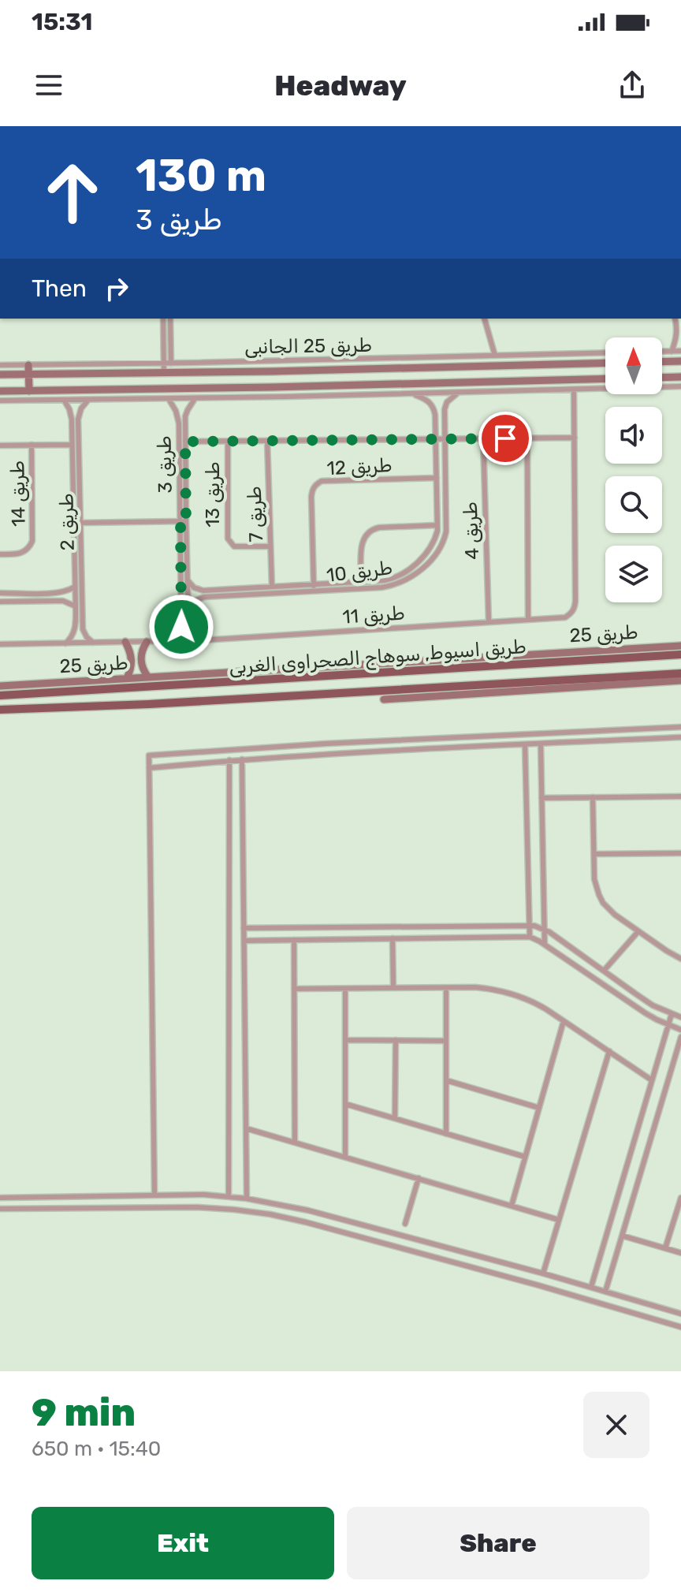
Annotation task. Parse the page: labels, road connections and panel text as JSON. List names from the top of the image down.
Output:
{
  "streets": {
    "main road": ["طريق اسيوط, سوهاج الصحراوى الغربى"],
    "street": [
      "طريق 25 الجانبى",
      "طريق 3",
      "طريق 12",
      "طريق 14",
      "طريق 13",
      "طريق 7",
      "طريق 2",
      "طريق 4",
      "طريق 10",
      "طريق 11",
      "طريق 25"
    ]
  },
  "crossings": [
    ["طريق 3", "طريق 10"],
    ["طريق 3", "طريق 11"],
    ["طريق 12", "طريق 10"],
    ["طريق 13", "طريق 7"],
    ["طريق 7", "طريق 10"],
    ["طريق 2", "طريق 11"],
    ["طريق 4", "طريق 11"]
  ],
  "north": "top",
  "page": {
    "status": "15:31",
    "header": "Headway",
    "turn": ["130 m", "طريق 3"],
    "then": "Then",
    "heading": ["9 min", "650 m · 15:40"],
    "buttons": ["Exit", "Share"]
  }
}
